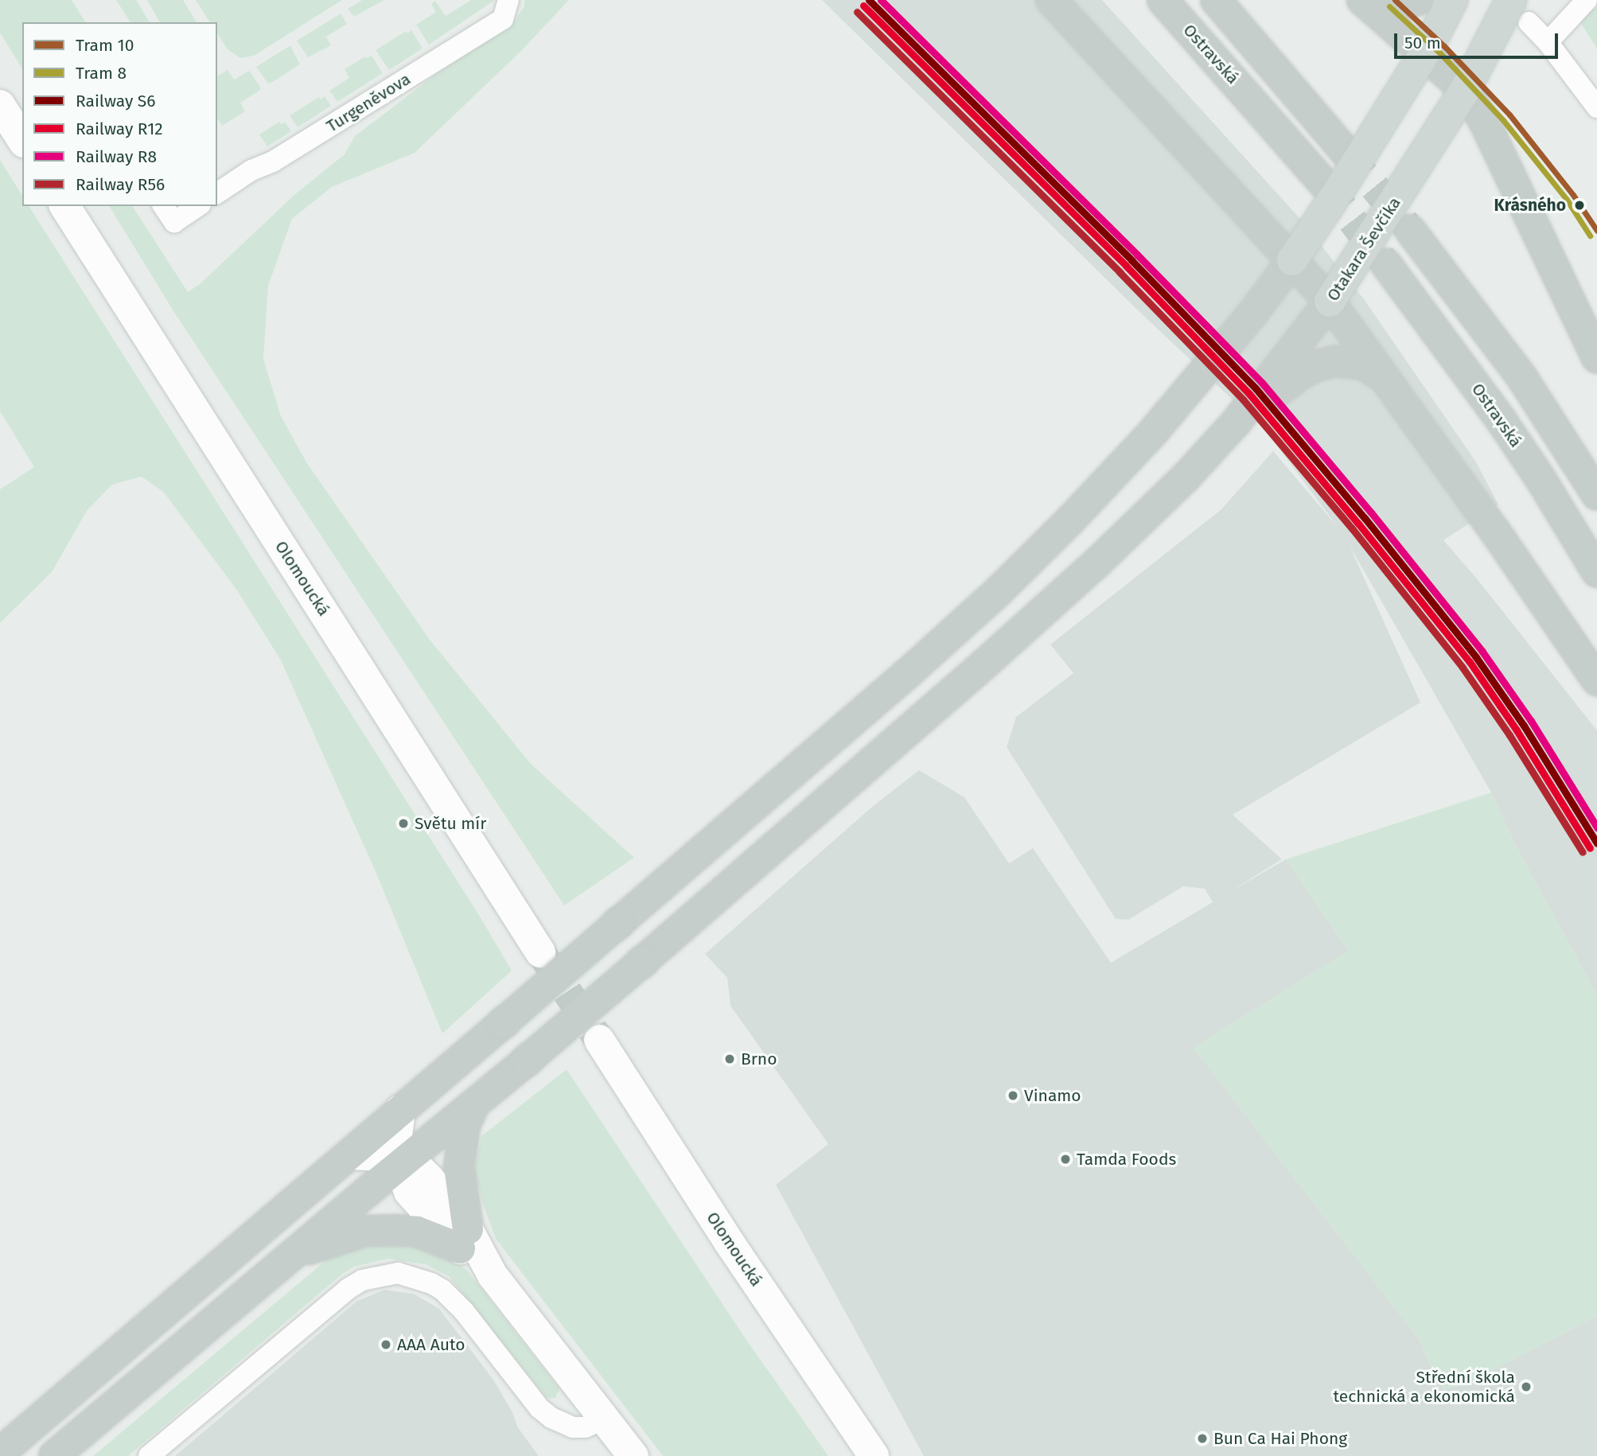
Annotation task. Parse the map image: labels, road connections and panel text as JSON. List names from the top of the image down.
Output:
{
  "streets": {
    "highway": ["Ostravská", "Otakara Ševčíka"],
    "main road": ["Olomoucká"],
    "street": ["Turgeněvova"]
  },
  "places": [
    "Krásného",
    "Světu mír",
    "Brno",
    "Vinamo",
    "Tamda Foods",
    "AAA Auto",
    "Střední škola technická a ekonomická",
    "Bun Ca Hai Phong"
  ],
  "lines": [
    "tram line 10",
    "rail line S6",
    "rail line R8",
    "rail line R12",
    "tram line 8",
    "rail line R56"
  ],
  "legend": [
    "Tram 10",
    "Tram 8",
    "Railway S6",
    "Railway R12",
    "Railway R8",
    "Railway R56"
  ],
  "scale_bar": "50 m"
}
